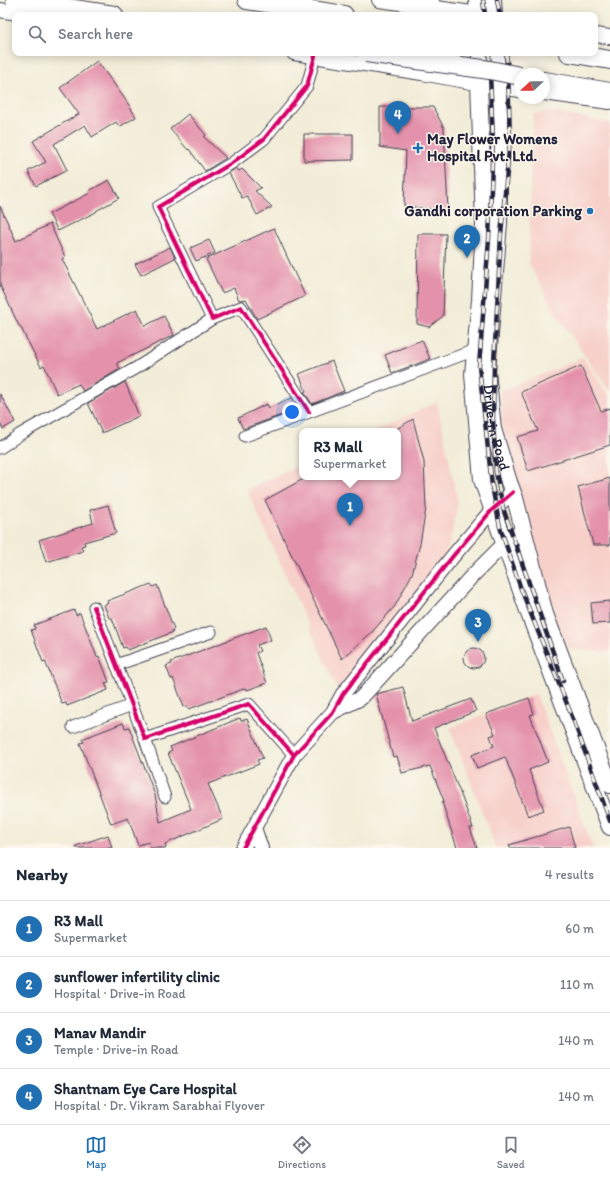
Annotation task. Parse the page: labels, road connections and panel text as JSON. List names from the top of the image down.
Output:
{
  "streets": {
    "main road": ["Drive-in Road"]
  },
  "places": {
    "health": ["May Flower Womens Hospital Pvt. Ltd."],
    "other": ["Gandhi corporation Parking"]
  },
  "north": "left",
  "page": {
    "search": "Search here",
    "pins": [
      "4",
      "2",
      "1",
      "3"
    ],
    "popup": ["R3 Mall", "Supermarket"],
    "heading": ["Nearby", "4 results"],
    "list": [
      {
        "mark": "1",
        "name": "R3 Mall",
        "note": "Supermarket",
        "value": "60 m"
      },
      {
        "mark": "2",
        "name": "sunflower infertility clinic",
        "note": "Hospital · Drive-in Road",
        "value": "110 m"
      },
      {
        "mark": "3",
        "name": "Manav Mandir",
        "note": "Temple · Drive-in Road",
        "value": "140 m"
      },
      {
        "mark": "4",
        "name": "Shantnam Eye Care Hospital",
        "note": "Hospital · Dr. Vikram Sarabhai Flyover",
        "value": "140 m"
      }
    ],
    "nav": ["Map", "Directions", "Saved"]
  }
}
